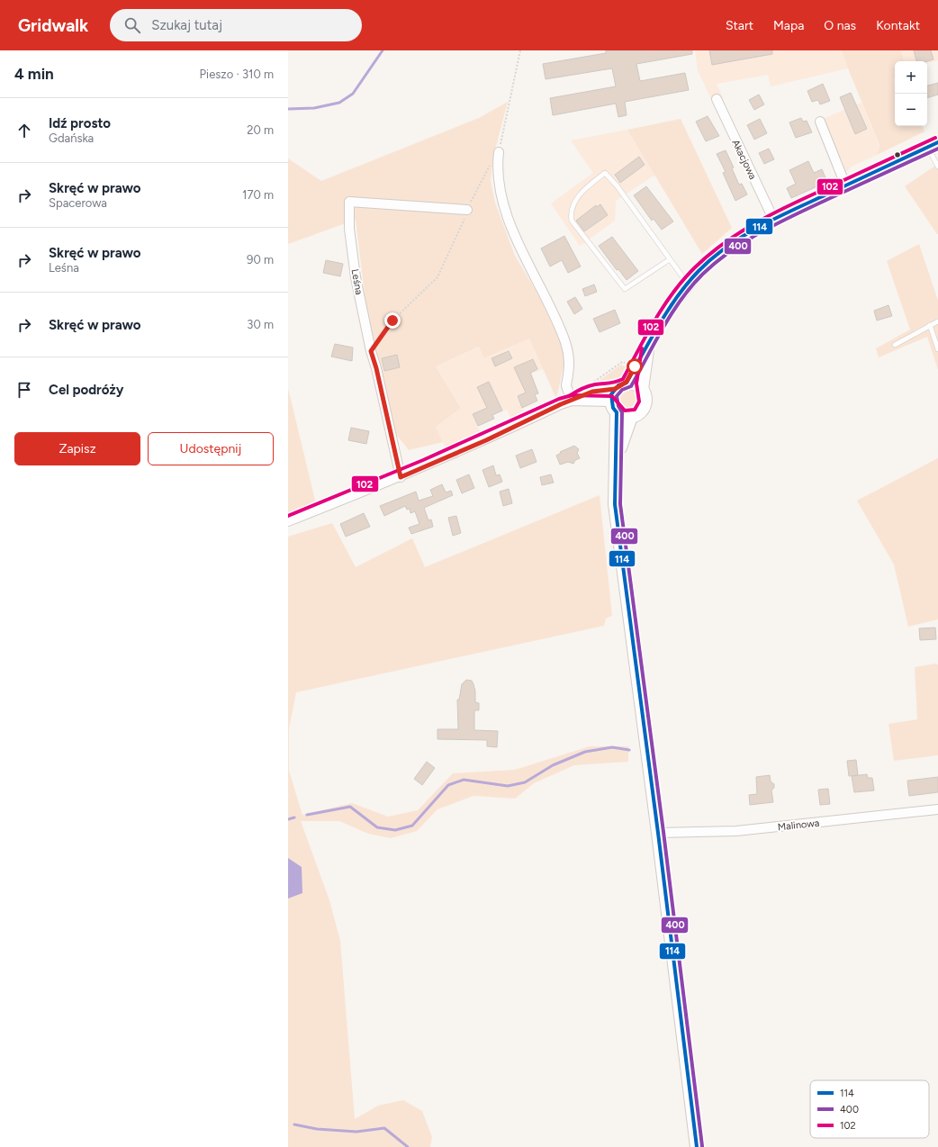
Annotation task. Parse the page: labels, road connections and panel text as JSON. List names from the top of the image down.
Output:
{
  "streets": {
    "street": ["Akacjowa", "Leśna", "Malinowa"]
  },
  "lines": ["transit line 102", "transit line 114", "transit line 400"],
  "legend": ["114", "400", "102"],
  "page": {
    "header": "Gridwalk",
    "search": "Szukaj tutaj",
    "nav": [
      "Start",
      "Mapa",
      "O nas",
      "Kontakt"
    ],
    "heading": ["4 min", "Pieszo · 310 m"],
    "map_buttons": ["+", "−"],
    "list": [
      ["Idź prosto", "Gdańska", "20 m"],
      ["Skręć w prawo", "Spacerowa", "170 m"],
      ["Skręć w prawo", "Leśna", "90 m"],
      ["Skręć w prawo", "30 m"],
      "Cel podróży"
    ],
    "buttons": ["Zapisz", "Udostępnij"]
  }
}
